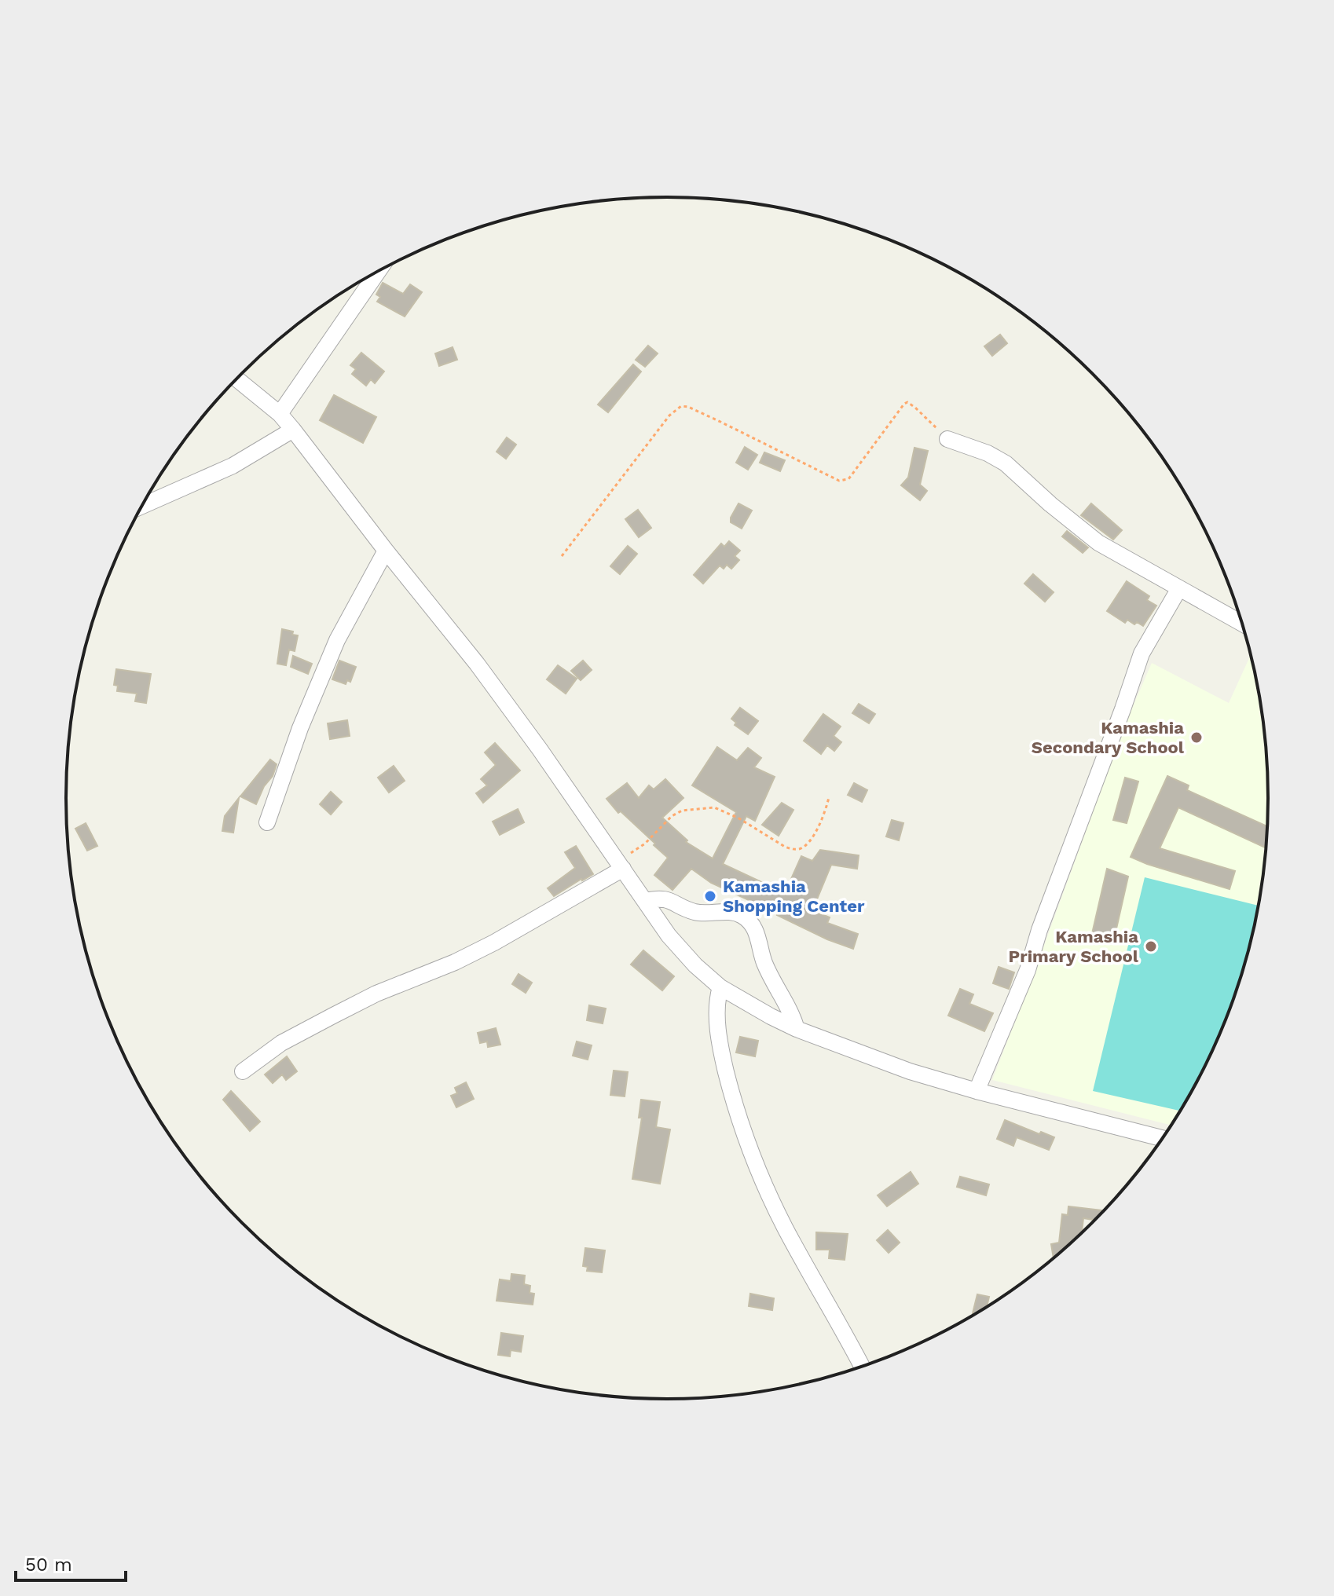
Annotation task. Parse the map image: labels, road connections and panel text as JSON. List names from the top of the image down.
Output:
{
  "places": ["Kamashia Secondary School", "Kamashia Shopping Center", "Kamashia Primary School"],
  "scale_bar": "50 m"
}
